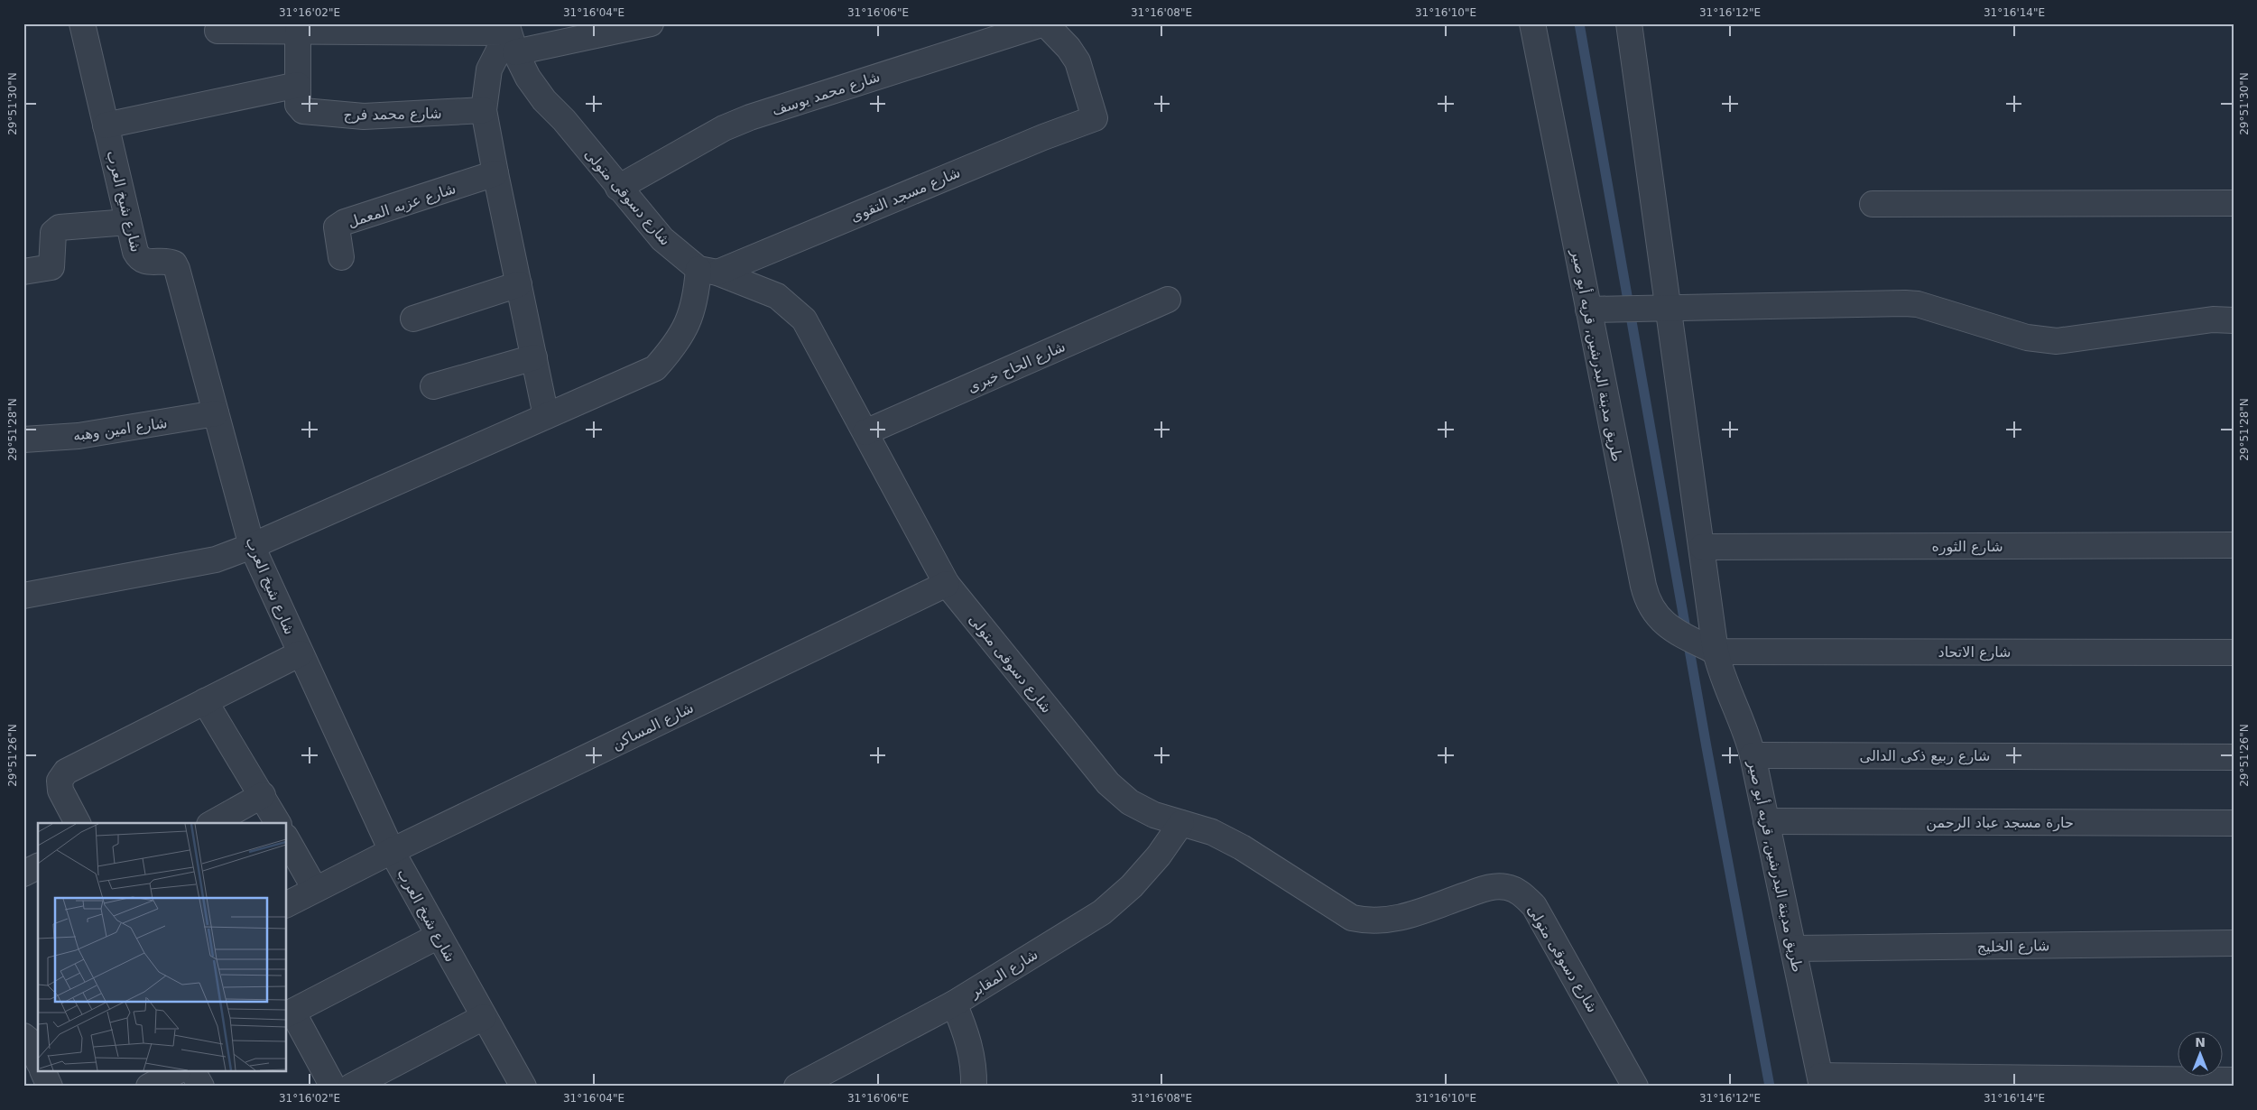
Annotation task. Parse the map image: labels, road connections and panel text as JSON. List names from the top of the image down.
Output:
{
  "streets": {
    "street": [
      "شارع محمد يوسف",
      "شارع محمد فرج",
      "شارع مسجد التقوى",
      "شارع دسوقى متولى",
      "شارع شيخ العرب",
      "شارع عزبه المعمل",
      "طريق مدينة البدرشين, قريه أبو صير",
      "شارع الحاج خيرى",
      "شارع امين وهبه",
      "شارع الثوره",
      "شارع الاتحاد",
      "شارع المساكن",
      "شارع ربيع ذكى الدالى",
      "حارة مسجد عباد الرحمن",
      "شارع الخليج",
      "شارع المقابر"
    ]
  },
  "crossings": [
    ["شارع محمد يوسف", "شارع مسجد التقوى"],
    ["شارع محمد يوسف", "شارع دسوقى متولى"],
    ["شارع مسجد التقوى", "شارع دسوقى متولى"],
    ["شارع دسوقى متولى", "شارع الحاج خيرى"],
    ["شارع دسوقى متولى", "شارع المساكن"],
    ["شارع دسوقى متولى", "شارع المقابر"],
    ["شارع شيخ العرب", "شارع امين وهبه"],
    ["شارع شيخ العرب", "شارع المساكن"],
    ["طريق مدينة البدرشين, قريه أبو صير", "شارع الثوره"],
    ["طريق مدينة البدرشين, قريه أبو صير", "شارع الاتحاد"],
    ["طريق مدينة البدرشين, قريه أبو صير", "شارع ربيع ذكى الدالى"],
    ["طريق مدينة البدرشين, قريه أبو صير", "حارة مسجد عباد الرحمن"],
    ["طريق مدينة البدرشين, قريه أبو صير", "شارع الخليج"]
  ],
  "north": "top",
  "coordinates": [
    "31°16'02\"E",
    "31°16'04\"E",
    "31°16'06\"E",
    "31°16'08\"E",
    "31°16'10\"E",
    "31°16'12\"E",
    "31°16'14\"E",
    "29°51'30\"N",
    "29°51'28\"N",
    "29°51'26\"N"
  ]
}
